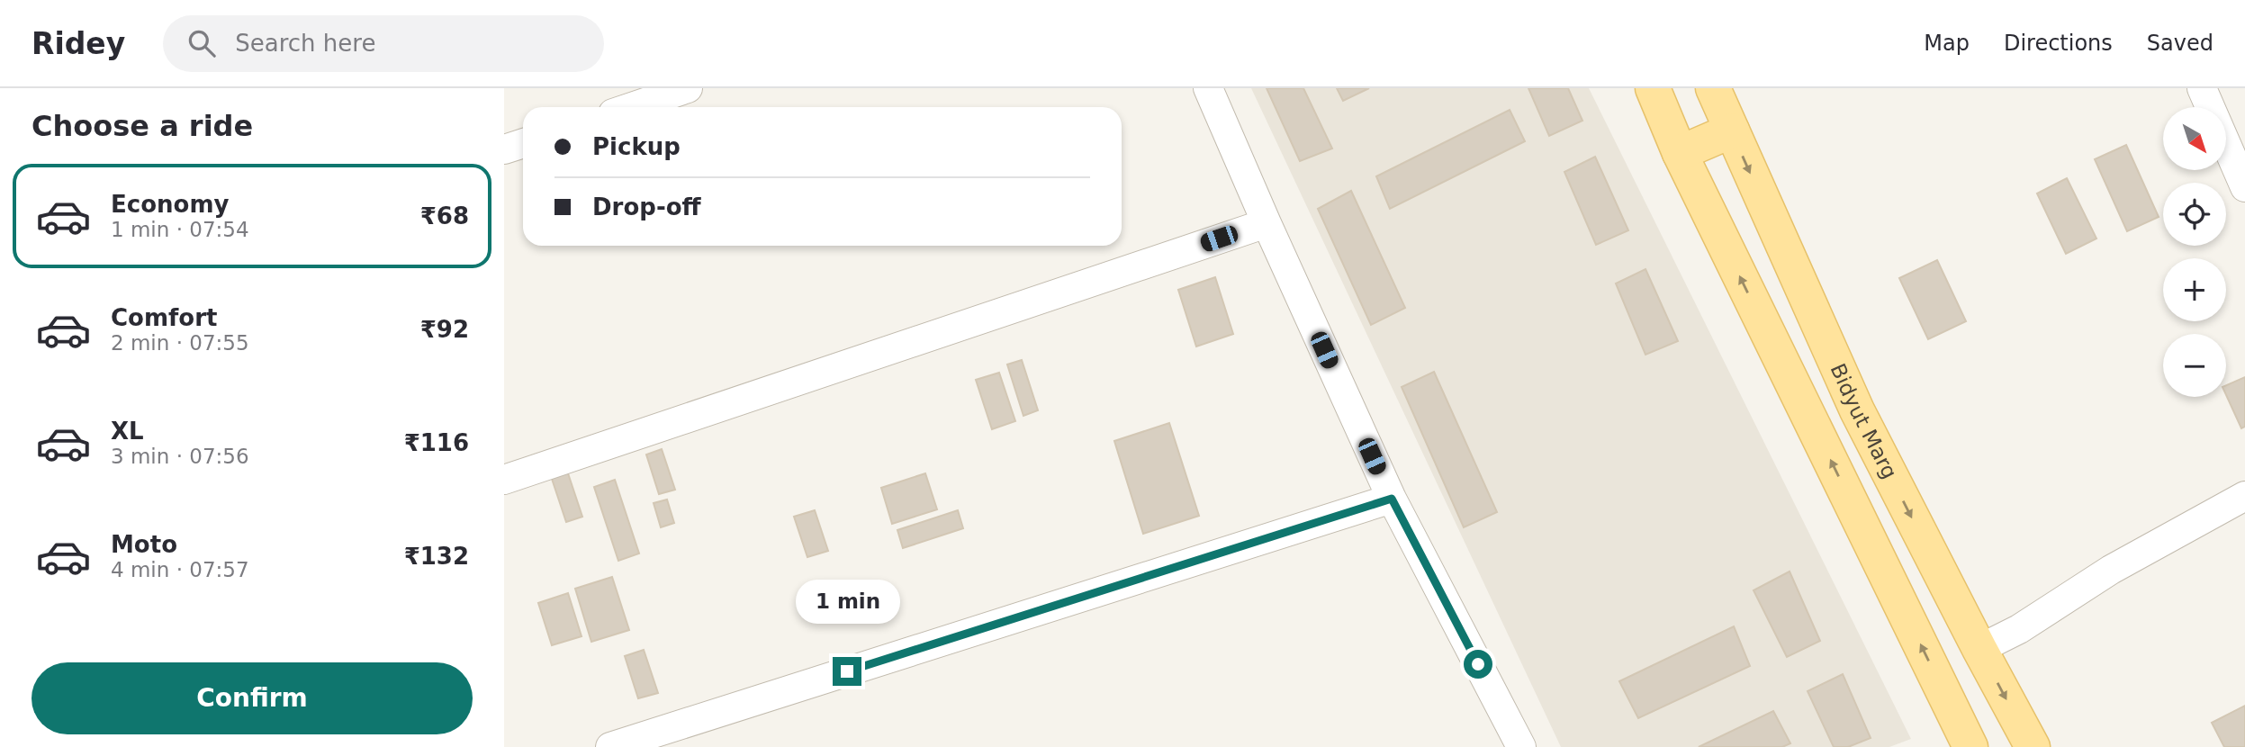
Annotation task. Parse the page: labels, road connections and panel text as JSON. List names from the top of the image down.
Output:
{
  "streets": {
    "main road": ["Bidyut Marg"]
  },
  "north": "bottom right",
  "page": {
    "header": "Ridey",
    "search": "Search here",
    "nav": ["Map", "Directions", "Saved"],
    "heading": "Choose a ride",
    "map_buttons": ["+", "−"],
    "banner": ["Pickup", "Drop-off"],
    "list": [
      {
        "name": "Economy",
        "note": "1 min · 07:54",
        "value": "₹68"
      },
      {
        "name": "Comfort",
        "note": "2 min · 07:55",
        "value": "₹92"
      },
      {
        "name": "XL",
        "note": "3 min · 07:56",
        "value": "₹116"
      },
      {
        "name": "Moto",
        "note": "4 min · 07:57",
        "value": "₹132"
      }
    ],
    "bubble": "1 min",
    "buttons": "Confirm"
  }
}
